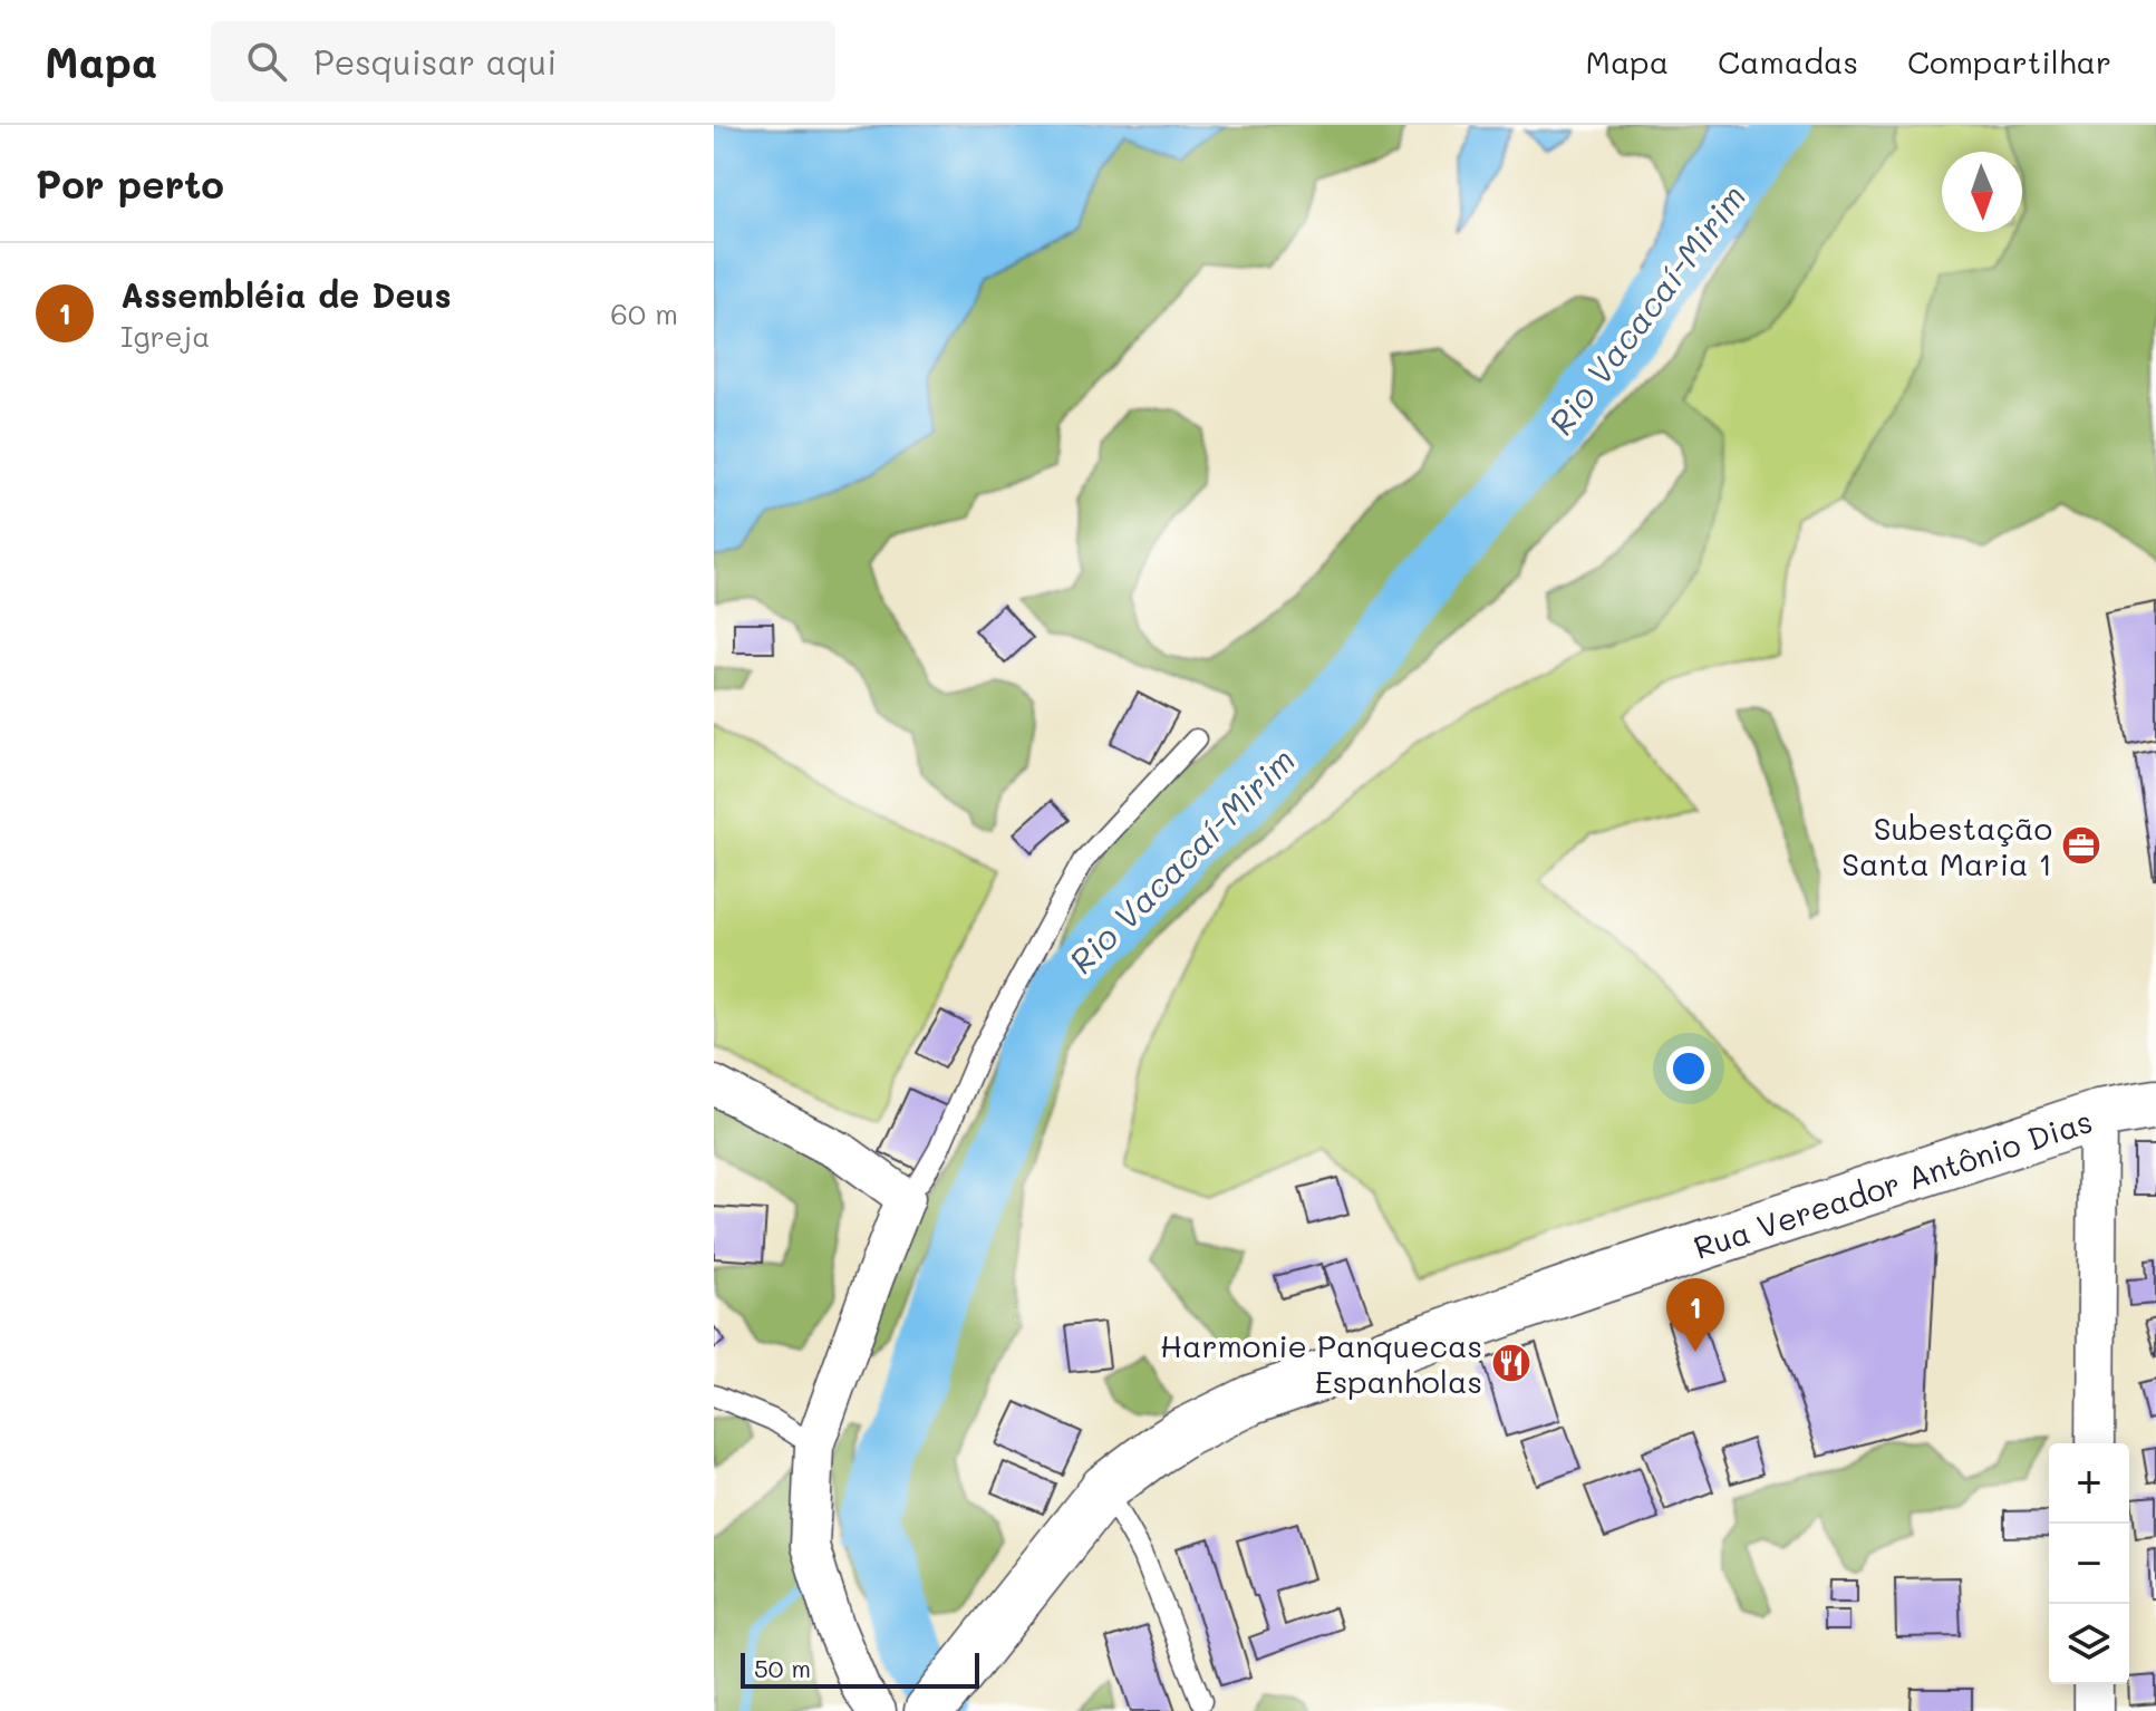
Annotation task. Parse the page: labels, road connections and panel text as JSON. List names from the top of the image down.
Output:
{
  "streets": {
    "street": ["Rua Vereador Antônio Dias"]
  },
  "water": ["Rio Vacacaí-Mirim"],
  "places": {
    "office": ["Subestação Santa Maria 1"],
    "restaurant": ["Harmonie Panquecas Espanholas"]
  },
  "scale_bar": "50 m",
  "north": "bottom",
  "page": {
    "header": "Mapa",
    "search": "Pesquisar aqui",
    "nav": ["Mapa", "Camadas", "Compartilhar"],
    "heading": "Por perto",
    "list": [
      {
        "mark": "1",
        "name": "Assembléia de Deus",
        "note": "Igreja",
        "value": "60 m"
      }
    ],
    "pins": "1",
    "map_buttons": ["+", "−"],
    "scale": "50 m"
  }
}
